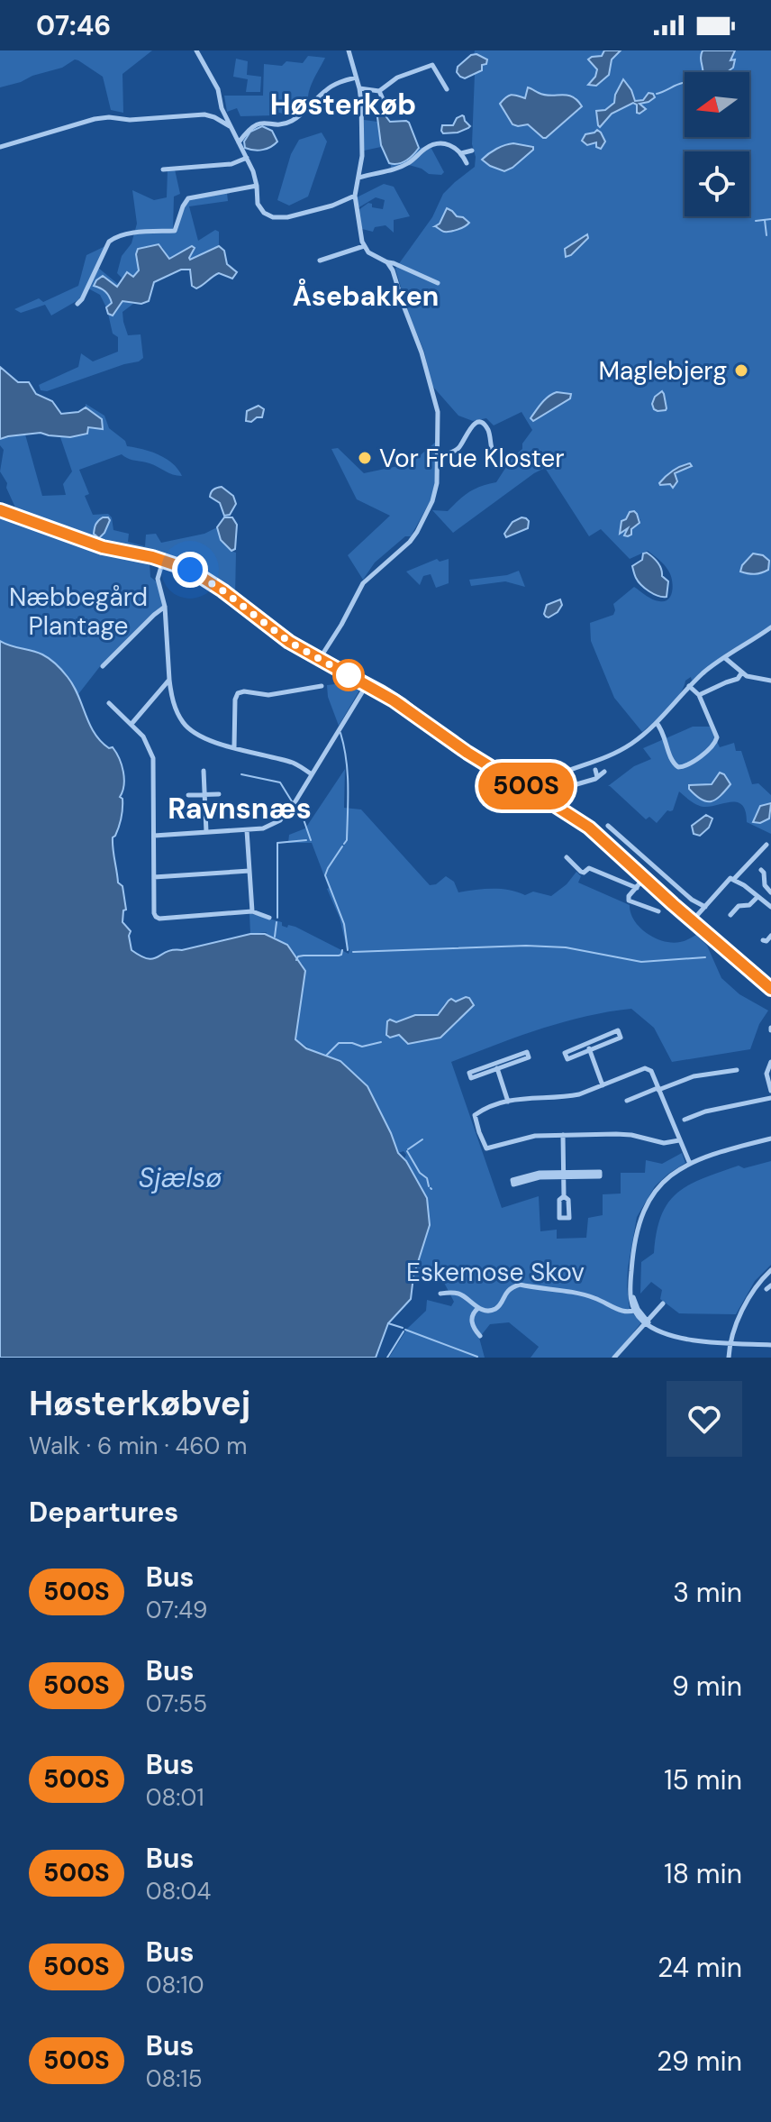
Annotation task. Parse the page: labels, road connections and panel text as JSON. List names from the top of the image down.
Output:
{
  "districts": ["Høsterkøb", "Åsebakken", "Ravnsnæs"],
  "water": ["Sjælsø"],
  "parks": ["Næbbegård Plantage", "Eskemose Skov"],
  "places": ["Maglebjerg", "Vor Frue Kloster"],
  "lines": ["bus line 500S"],
  "north": "left",
  "page": {
    "status": "07:46",
    "on_map": "500S",
    "heading": [
      ["Høsterkøbvej", "Walk · 6 min · 460 m"],
      "Departures"
    ],
    "list": [
      {
        "mark": "500S",
        "name": "Bus",
        "note": "07:49",
        "value": "3 min"
      },
      {
        "mark": "500S",
        "name": "Bus",
        "note": "07:55",
        "value": "9 min"
      },
      {
        "mark": "500S",
        "name": "Bus",
        "note": "08:01",
        "value": "15 min"
      },
      {
        "mark": "500S",
        "name": "Bus",
        "note": "08:04",
        "value": "18 min"
      },
      {
        "mark": "500S",
        "name": "Bus",
        "note": "08:10",
        "value": "24 min"
      },
      {
        "mark": "500S",
        "name": "Bus",
        "note": "08:15",
        "value": "29 min"
      }
    ]
  }
}
